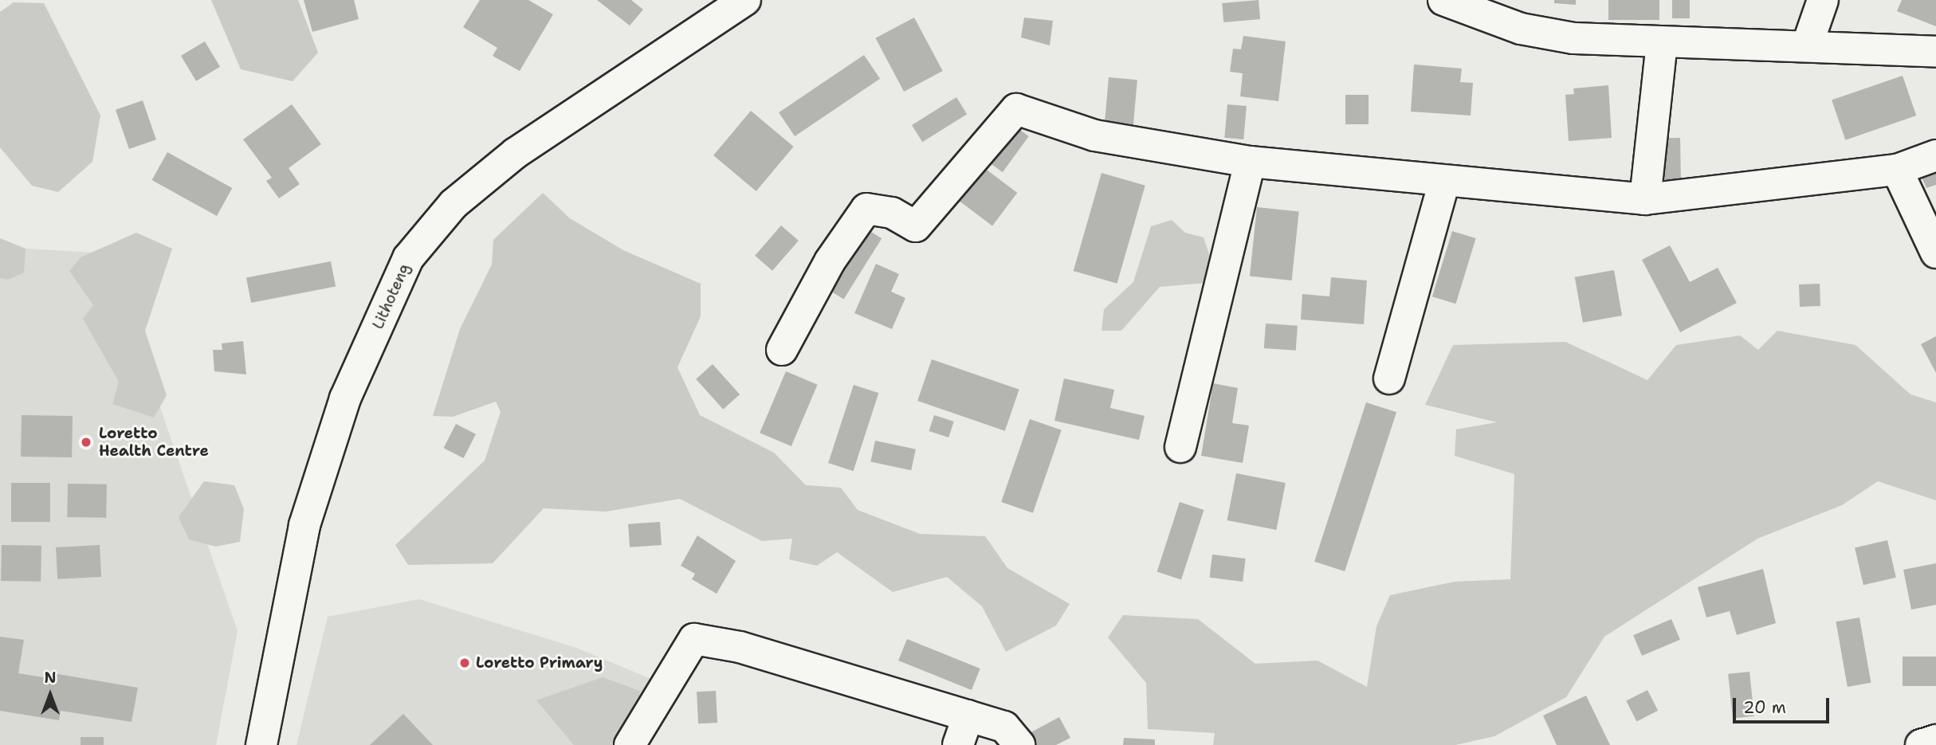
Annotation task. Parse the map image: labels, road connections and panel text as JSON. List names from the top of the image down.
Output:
{
  "streets": {
    "street": ["Lithoteng"]
  },
  "places": ["Loretto Health Centre", "Loretto Primary"],
  "scale_bar": "20 m",
  "north": "top"
}
